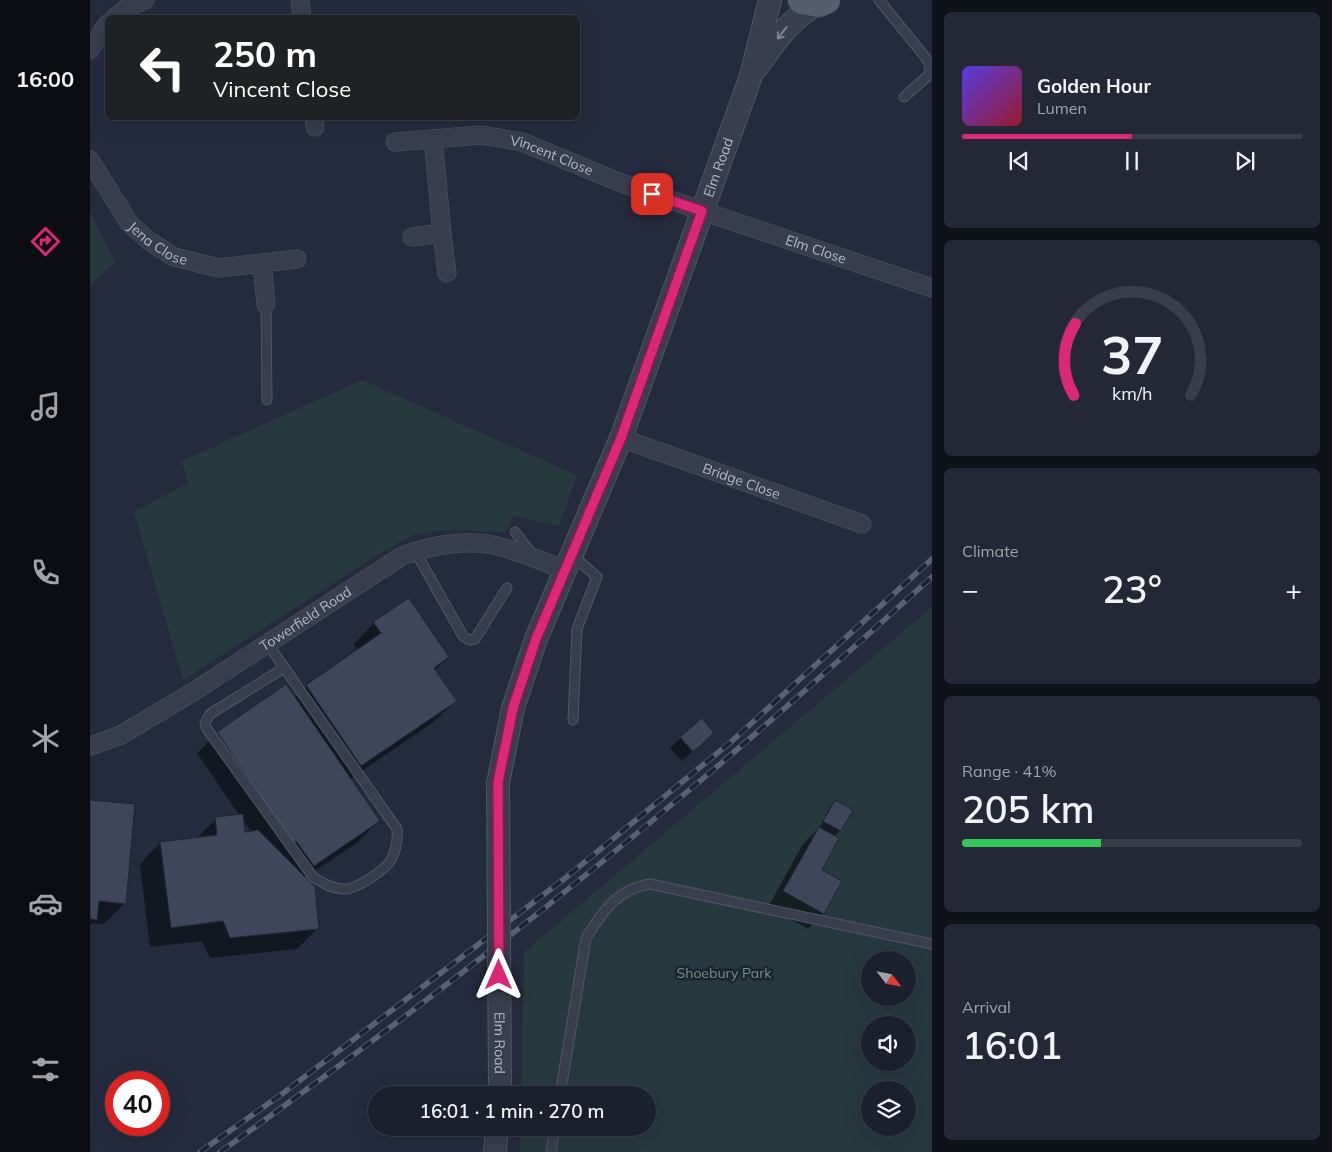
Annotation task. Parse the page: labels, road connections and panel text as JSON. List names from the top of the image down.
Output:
{
  "streets": {
    "street": [
      "Vincent Close",
      "Elm Road",
      "Jena Close",
      "Elm Close",
      "Bridge Close",
      "Towerfield Road"
    ]
  },
  "crossings": [
    ["Vincent Close", "Elm Road"],
    ["Vincent Close", "Elm Close"],
    ["Elm Road", "Elm Close"],
    ["Elm Road", "Bridge Close"],
    ["Elm Road", "Towerfield Road"]
  ],
  "parks": ["Shoebury Park"],
  "north": "bottom right",
  "page": {
    "tabs": "16:00",
    "turn": ["250 m", "Vincent Close"],
    "song": ["Golden Hour", "Lumen"],
    "tile": [
      "Climate",
      ["Range · 41%", "205 km"],
      ["Arrival", "16:01"]
    ],
    "heat": ["−", "23°", "+"],
    "limit": "40",
    "trip": "16:01 · 1 min · 270 m",
    "gauge": ["37", "km/h"]
  }
}
